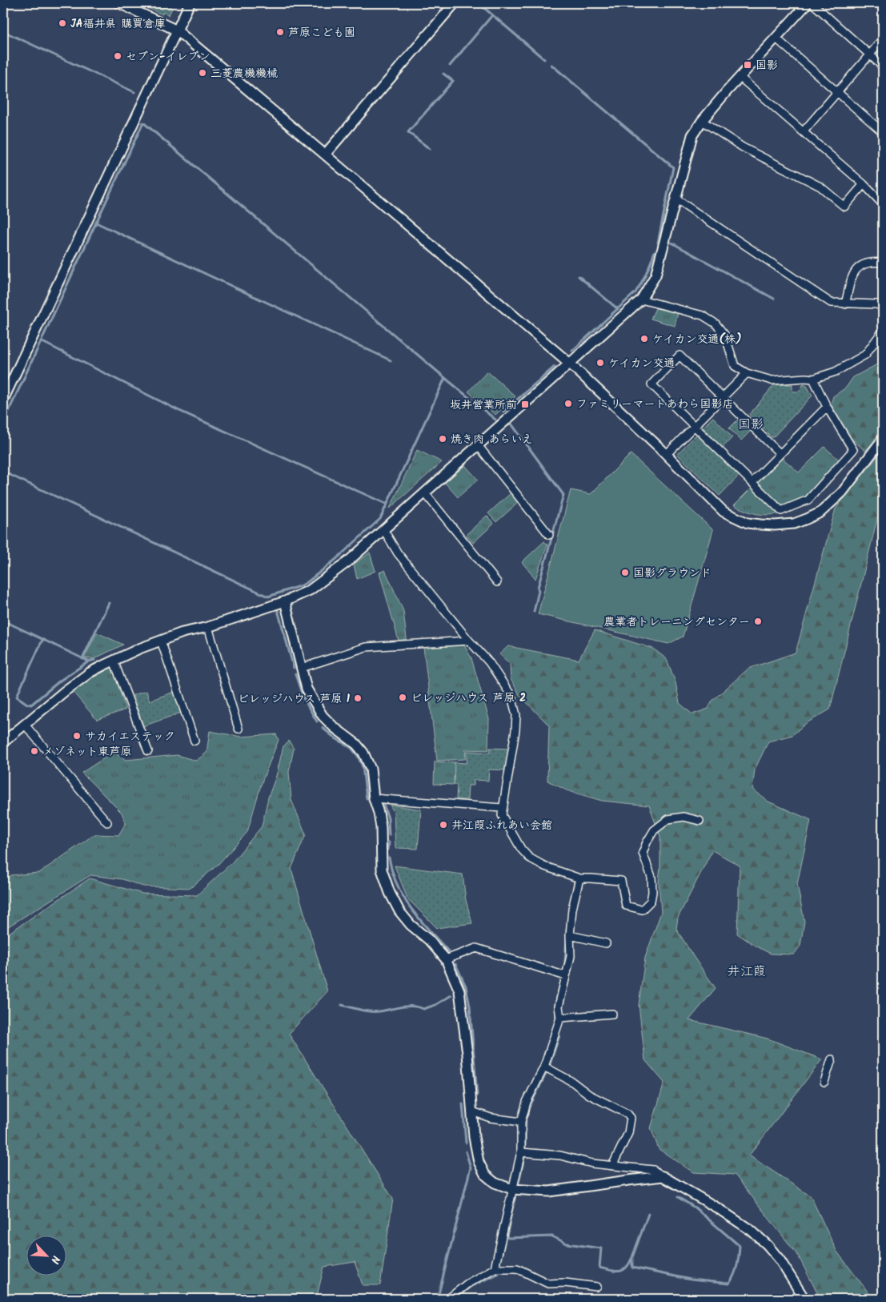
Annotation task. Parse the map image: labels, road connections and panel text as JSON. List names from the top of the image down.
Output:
{
  "districts": ["国影", "井江葭"],
  "places": {
    "other": [
      "JA福井県 購買倉庫",
      "芦原こども園",
      "セブン-イレブン",
      "三菱農機機械",
      "ケイカン交通(株)",
      "ケイカン交通",
      "ファミリーマートあわら国影店",
      "焼き肉 あらいえ",
      "国影グラウンド",
      "農業者トレーニングセンター",
      "ビレッジハウス 芦原 2",
      "ビレッジハウス 芦原 1",
      "サカイエステック",
      "メゾネット東芦原",
      "井江葭ふれあい会館"
    ],
    "transit": ["国影", "坂井営業所前"]
  },
  "north": "bottom right"
}
